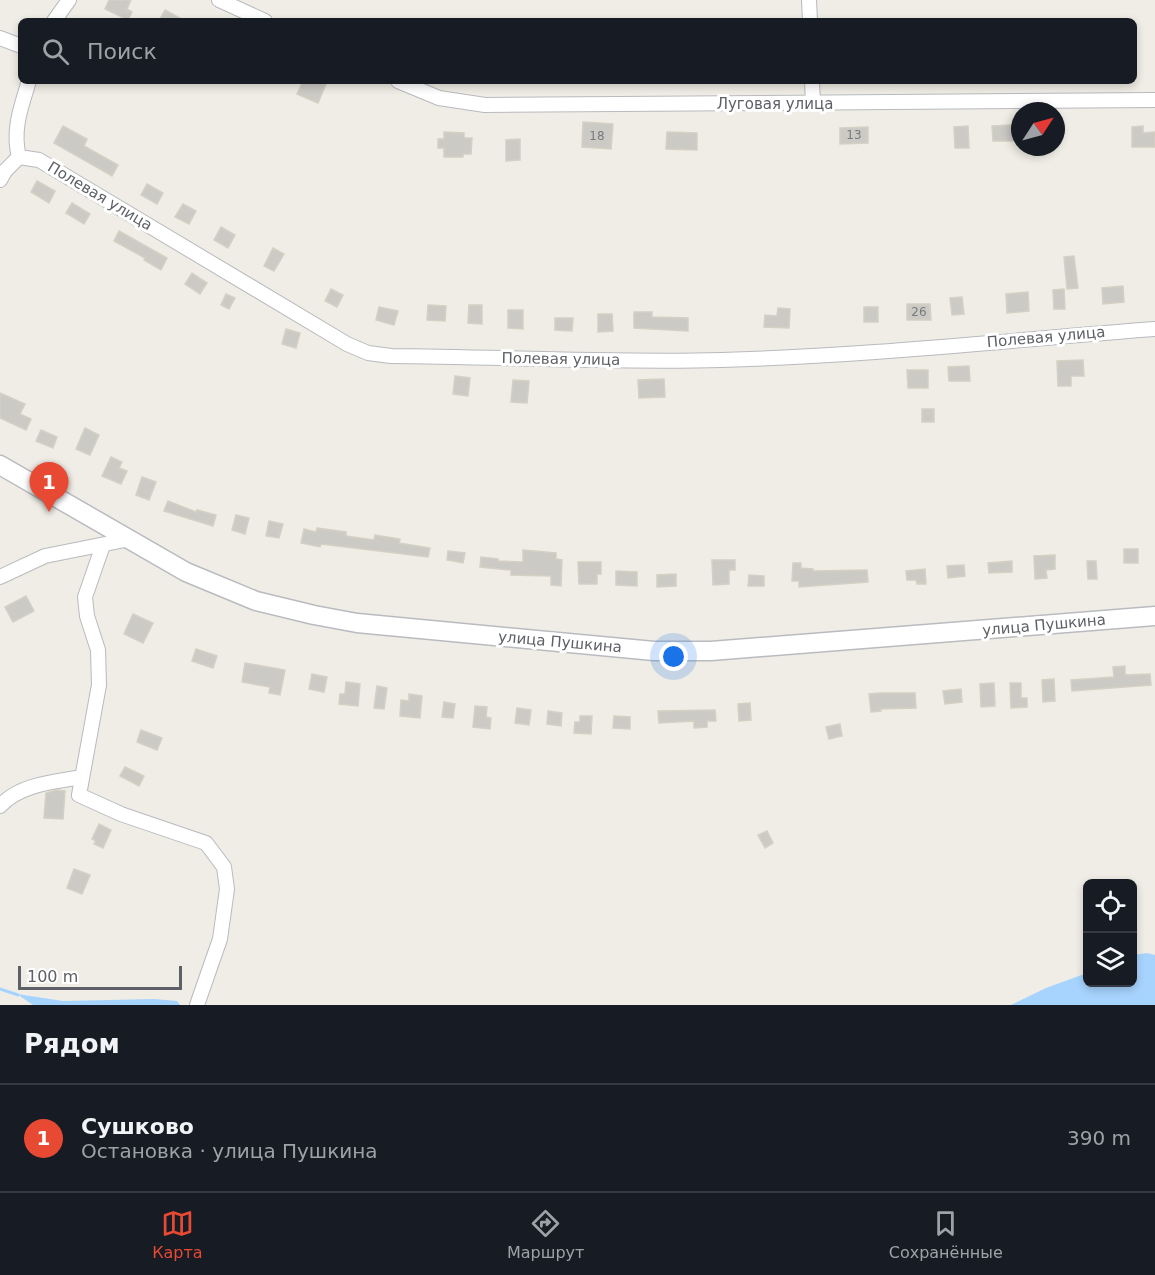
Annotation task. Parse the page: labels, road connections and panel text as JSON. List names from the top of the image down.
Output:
{
  "streets": {
    "main road": ["улица Пушкина"],
    "street": ["Луговая улица", "Полевая улица"]
  },
  "house_numbers": ["13", "18", "26"],
  "scale_bar": "100 m",
  "north": "top right",
  "page": {
    "search": "Поиск",
    "pins": "1",
    "scale": "100 m",
    "heading": "Рядом",
    "list": [
      {
        "mark": "1",
        "name": "Сушково",
        "note": "Остановка · улица Пушкина",
        "value": "390 m"
      }
    ],
    "nav": ["Карта", "Маршрут", "Сохранённые"]
  }
}
